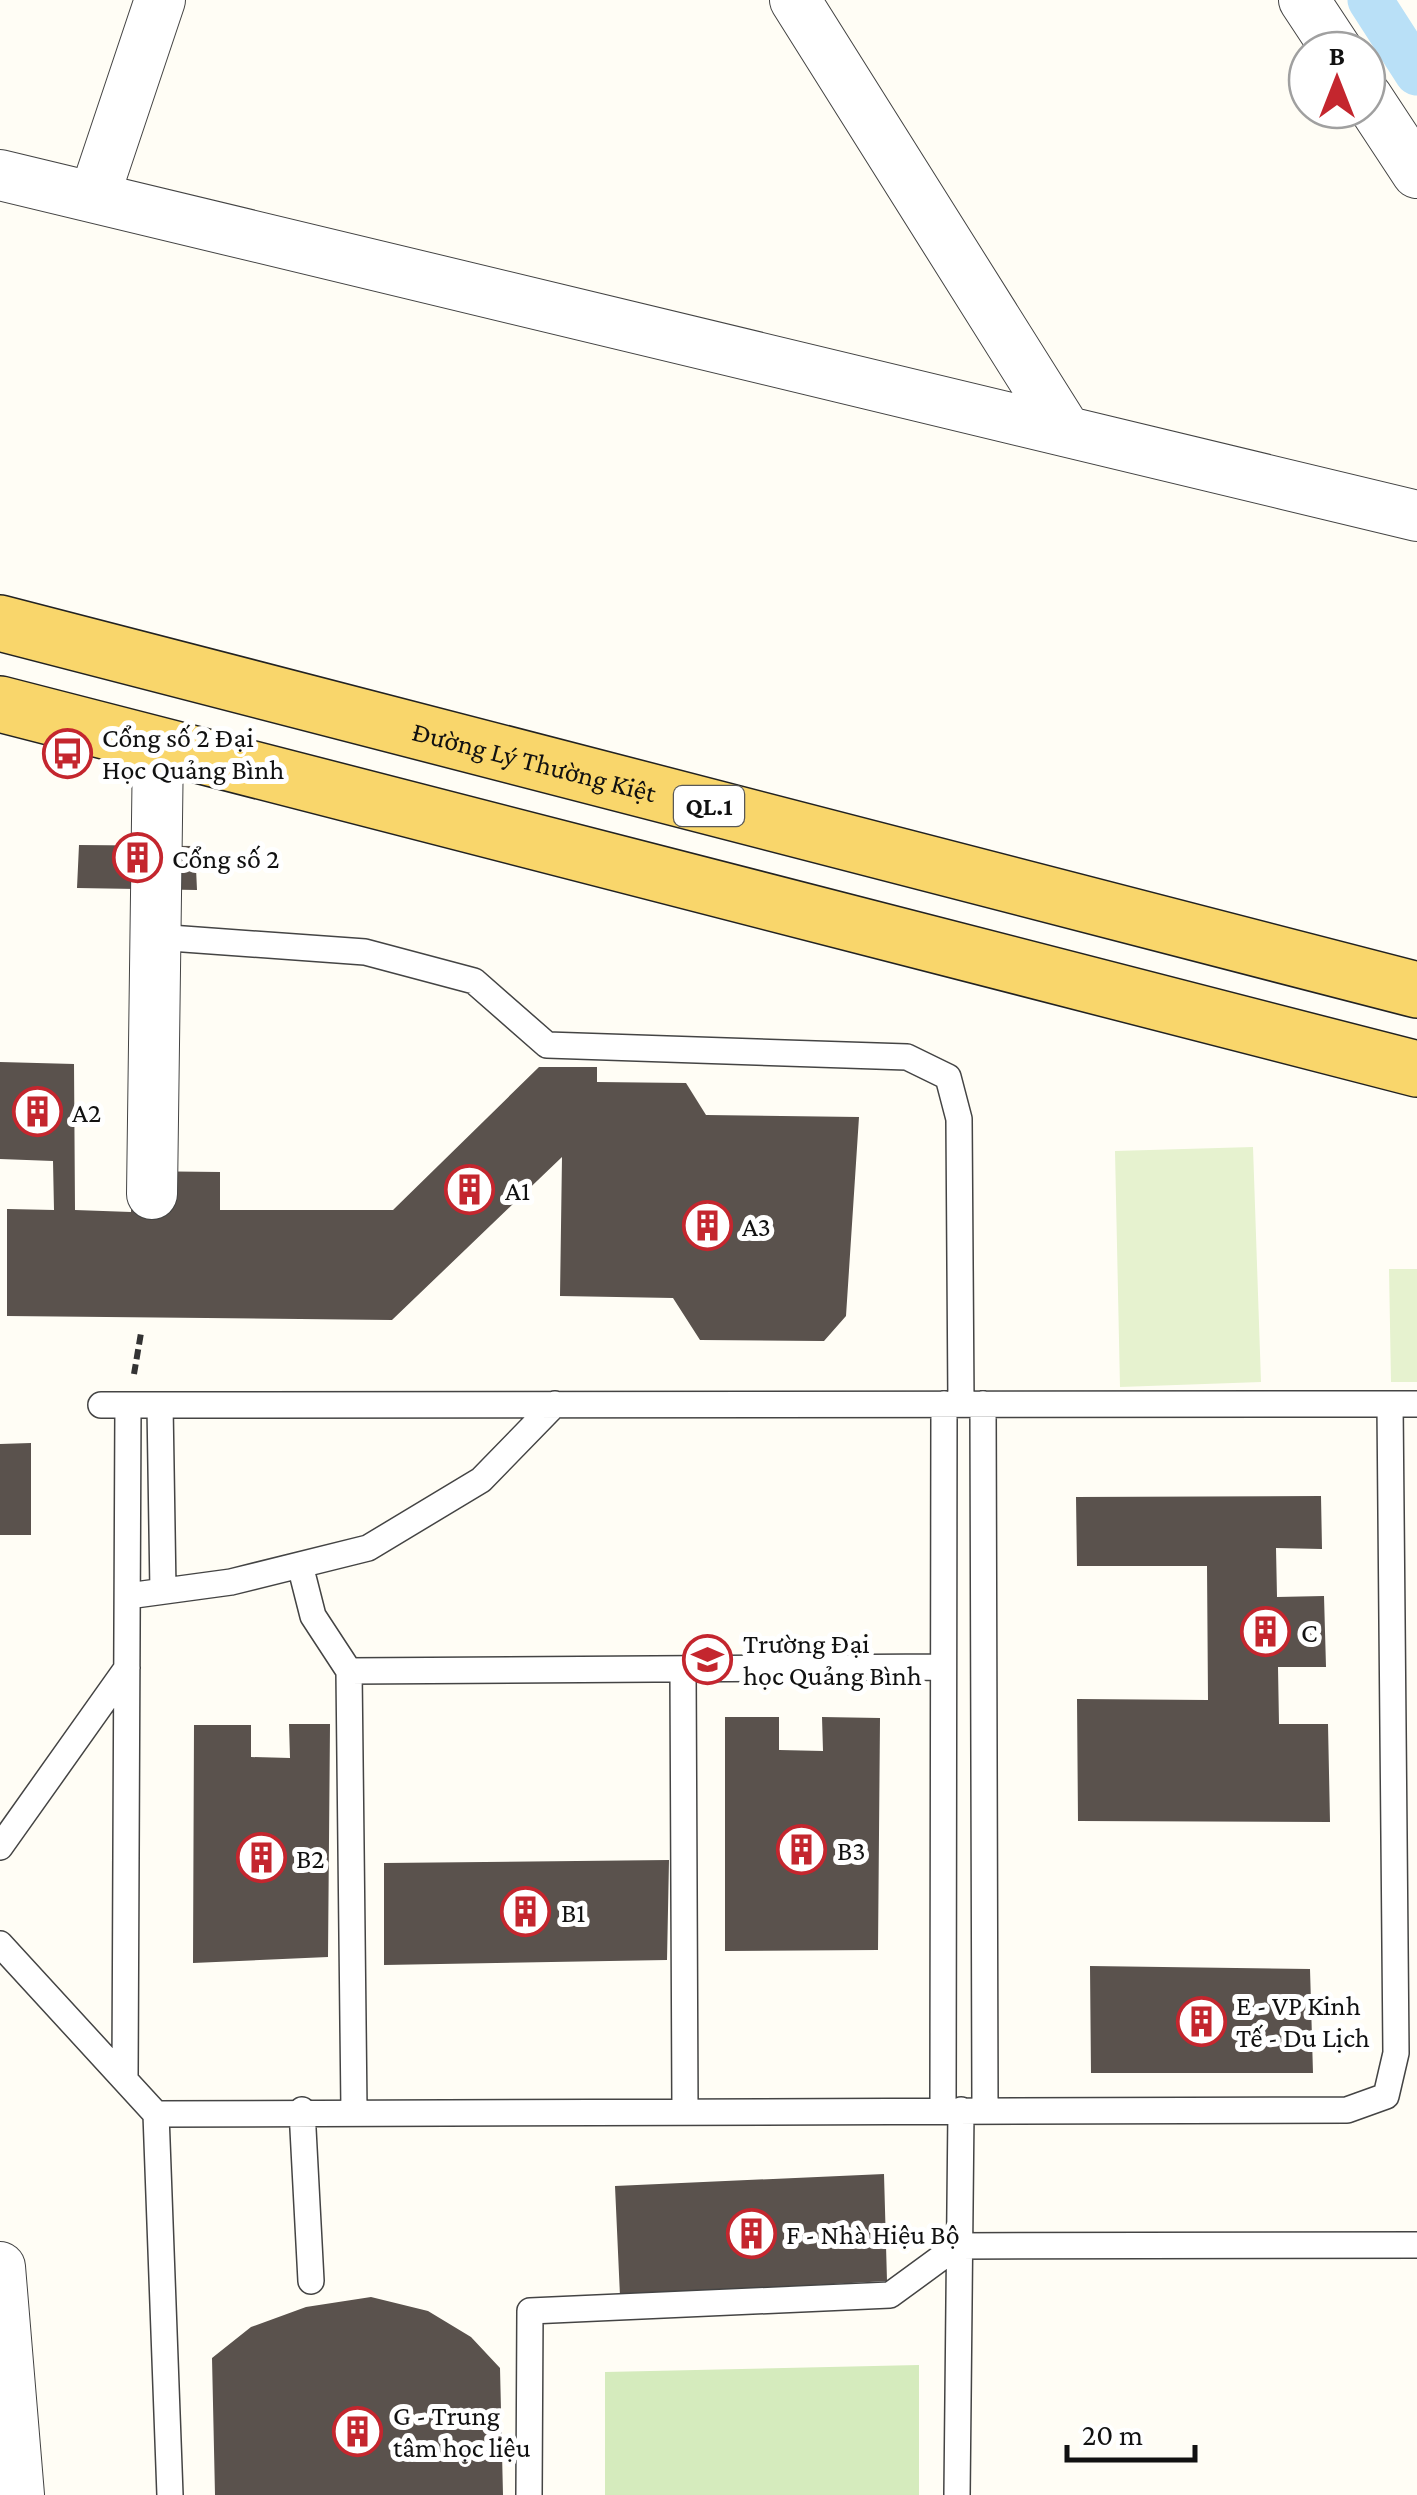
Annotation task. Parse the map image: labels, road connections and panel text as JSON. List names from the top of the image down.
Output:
{
  "streets": {
    "main road": ["Đường Lý Thường Kiệt", "QL.1"]
  },
  "places": {
    "bus stop": ["Cổng số 2 Đại Học Quảng Bình"],
    "building": [
      "Cổng số 2",
      "A2",
      "A1",
      "A3",
      "C",
      "B3",
      "B2",
      "B1",
      "E - VP Kinh Tế - Du Lịch",
      "F - Nhà Hiệu Bộ",
      "G - Trung tâm học liệu"
    ],
    "school or university": ["Trường Đại học Quảng Bình"]
  },
  "scale_bar": "20 m",
  "north": "top"
}
